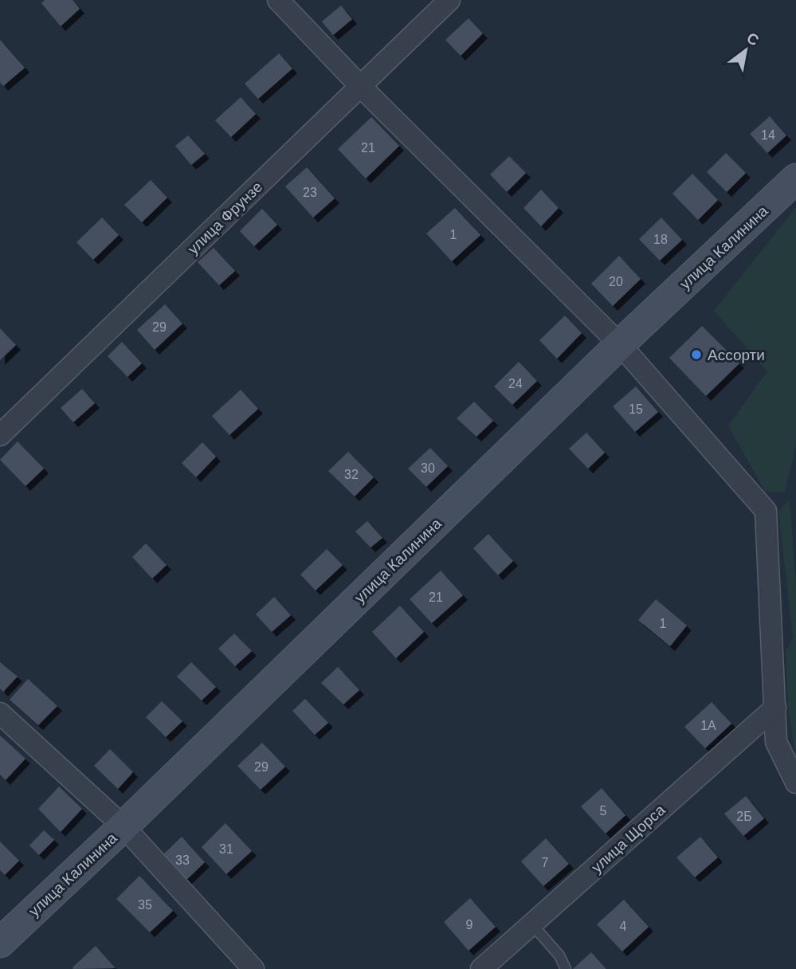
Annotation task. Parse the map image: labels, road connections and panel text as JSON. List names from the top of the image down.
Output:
{
  "streets": {
    "street": ["улица Фрунзе", "улица Калинина", "улица Щорса"]
  },
  "places": ["Ассорти"],
  "house_numbers": [
    "14",
    "21",
    "23",
    "1",
    "18",
    "20",
    "29",
    "24",
    "15",
    "30",
    "32",
    "21",
    "1",
    "1А",
    "29",
    "5",
    "2Б",
    "31",
    "33",
    "7",
    "35",
    "9",
    "4"
  ],
  "north": "top right"
}
